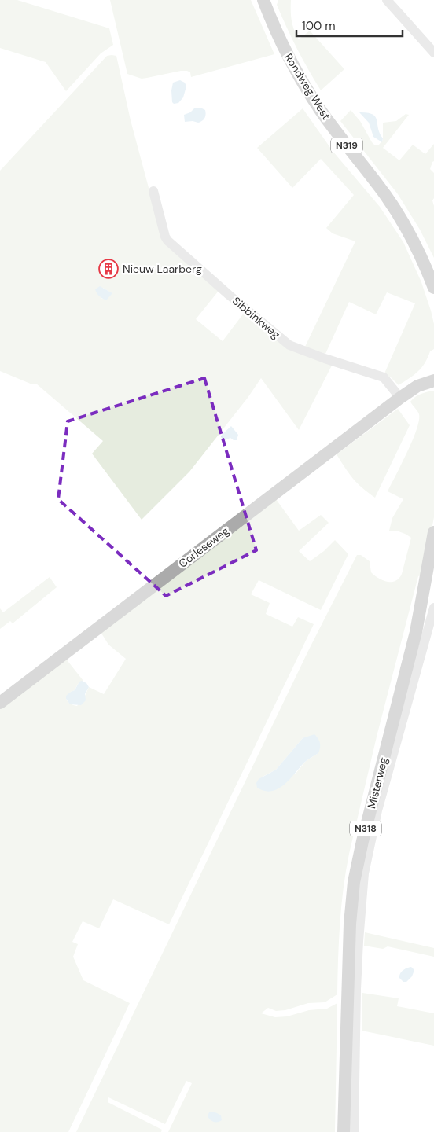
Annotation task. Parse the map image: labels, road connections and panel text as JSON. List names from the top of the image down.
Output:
{
  "streets": {
    "main road": [
      "Rondweg West",
      "N319",
      "Corleseweg",
      "Misterweg",
      "N318"
    ],
    "street": ["Sibbinkweg"]
  },
  "crossings": [
    ["Sibbinkweg", "Corleseweg"]
  ],
  "places": {
    "building": ["Nieuw Laarberg"]
  },
  "scale_bar": "100 m"
}
